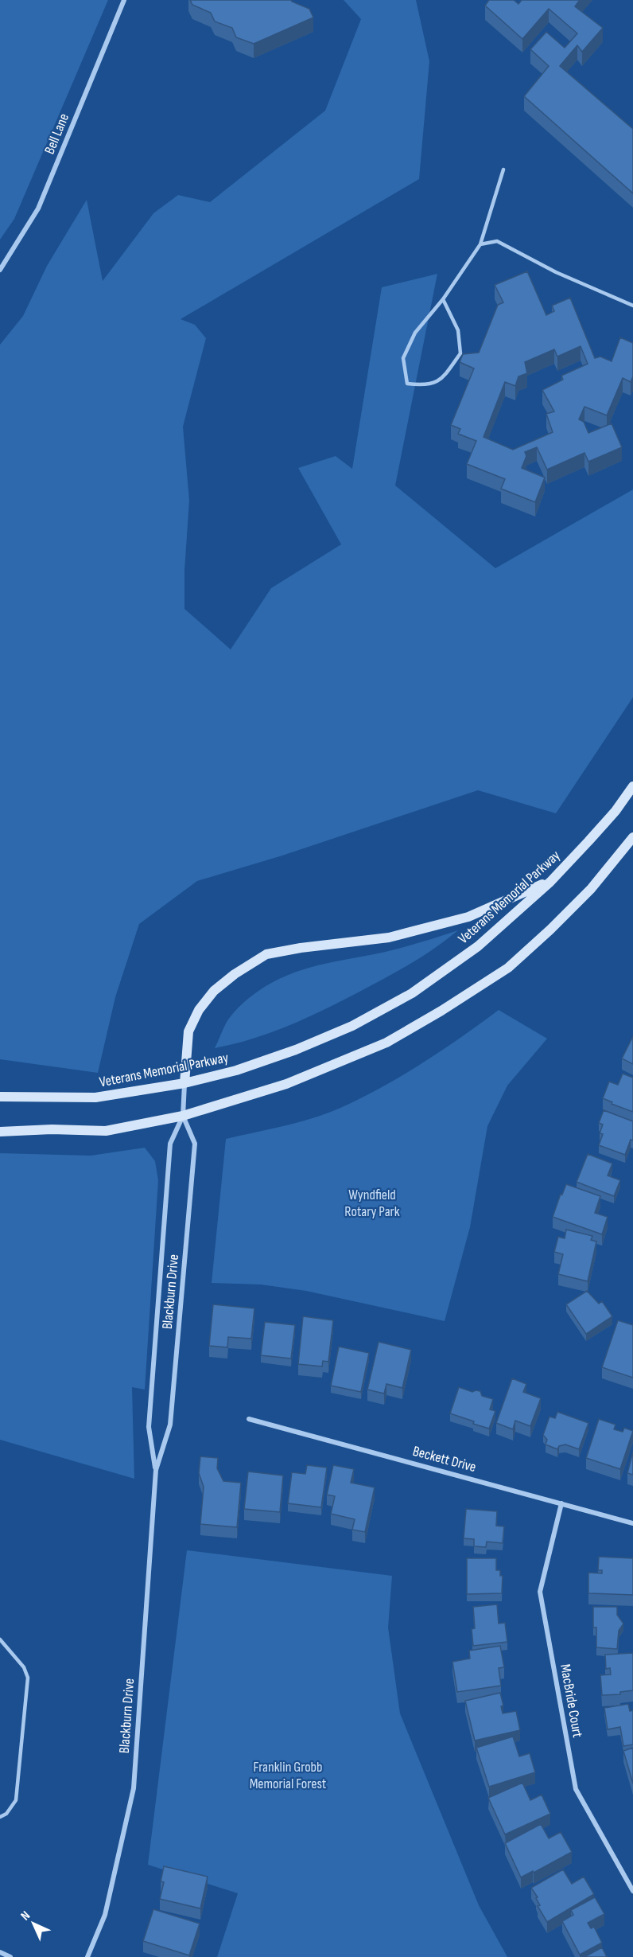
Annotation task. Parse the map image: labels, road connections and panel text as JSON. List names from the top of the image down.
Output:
{
  "streets": {
    "main road": ["Veterans Memorial Parkway"],
    "street": [
      "Bell Lane",
      "Blackburn Drive",
      "Beckett Drive",
      "MacBride Court"
    ]
  },
  "crossings": [
    ["Veterans Memorial Parkway", "Blackburn Drive"],
    ["Beckett Drive", "MacBride Court"]
  ],
  "parks": ["Wyndfield Rotary Park", "Franklin Grobb Memorial Forest"],
  "north": "top left"
}
